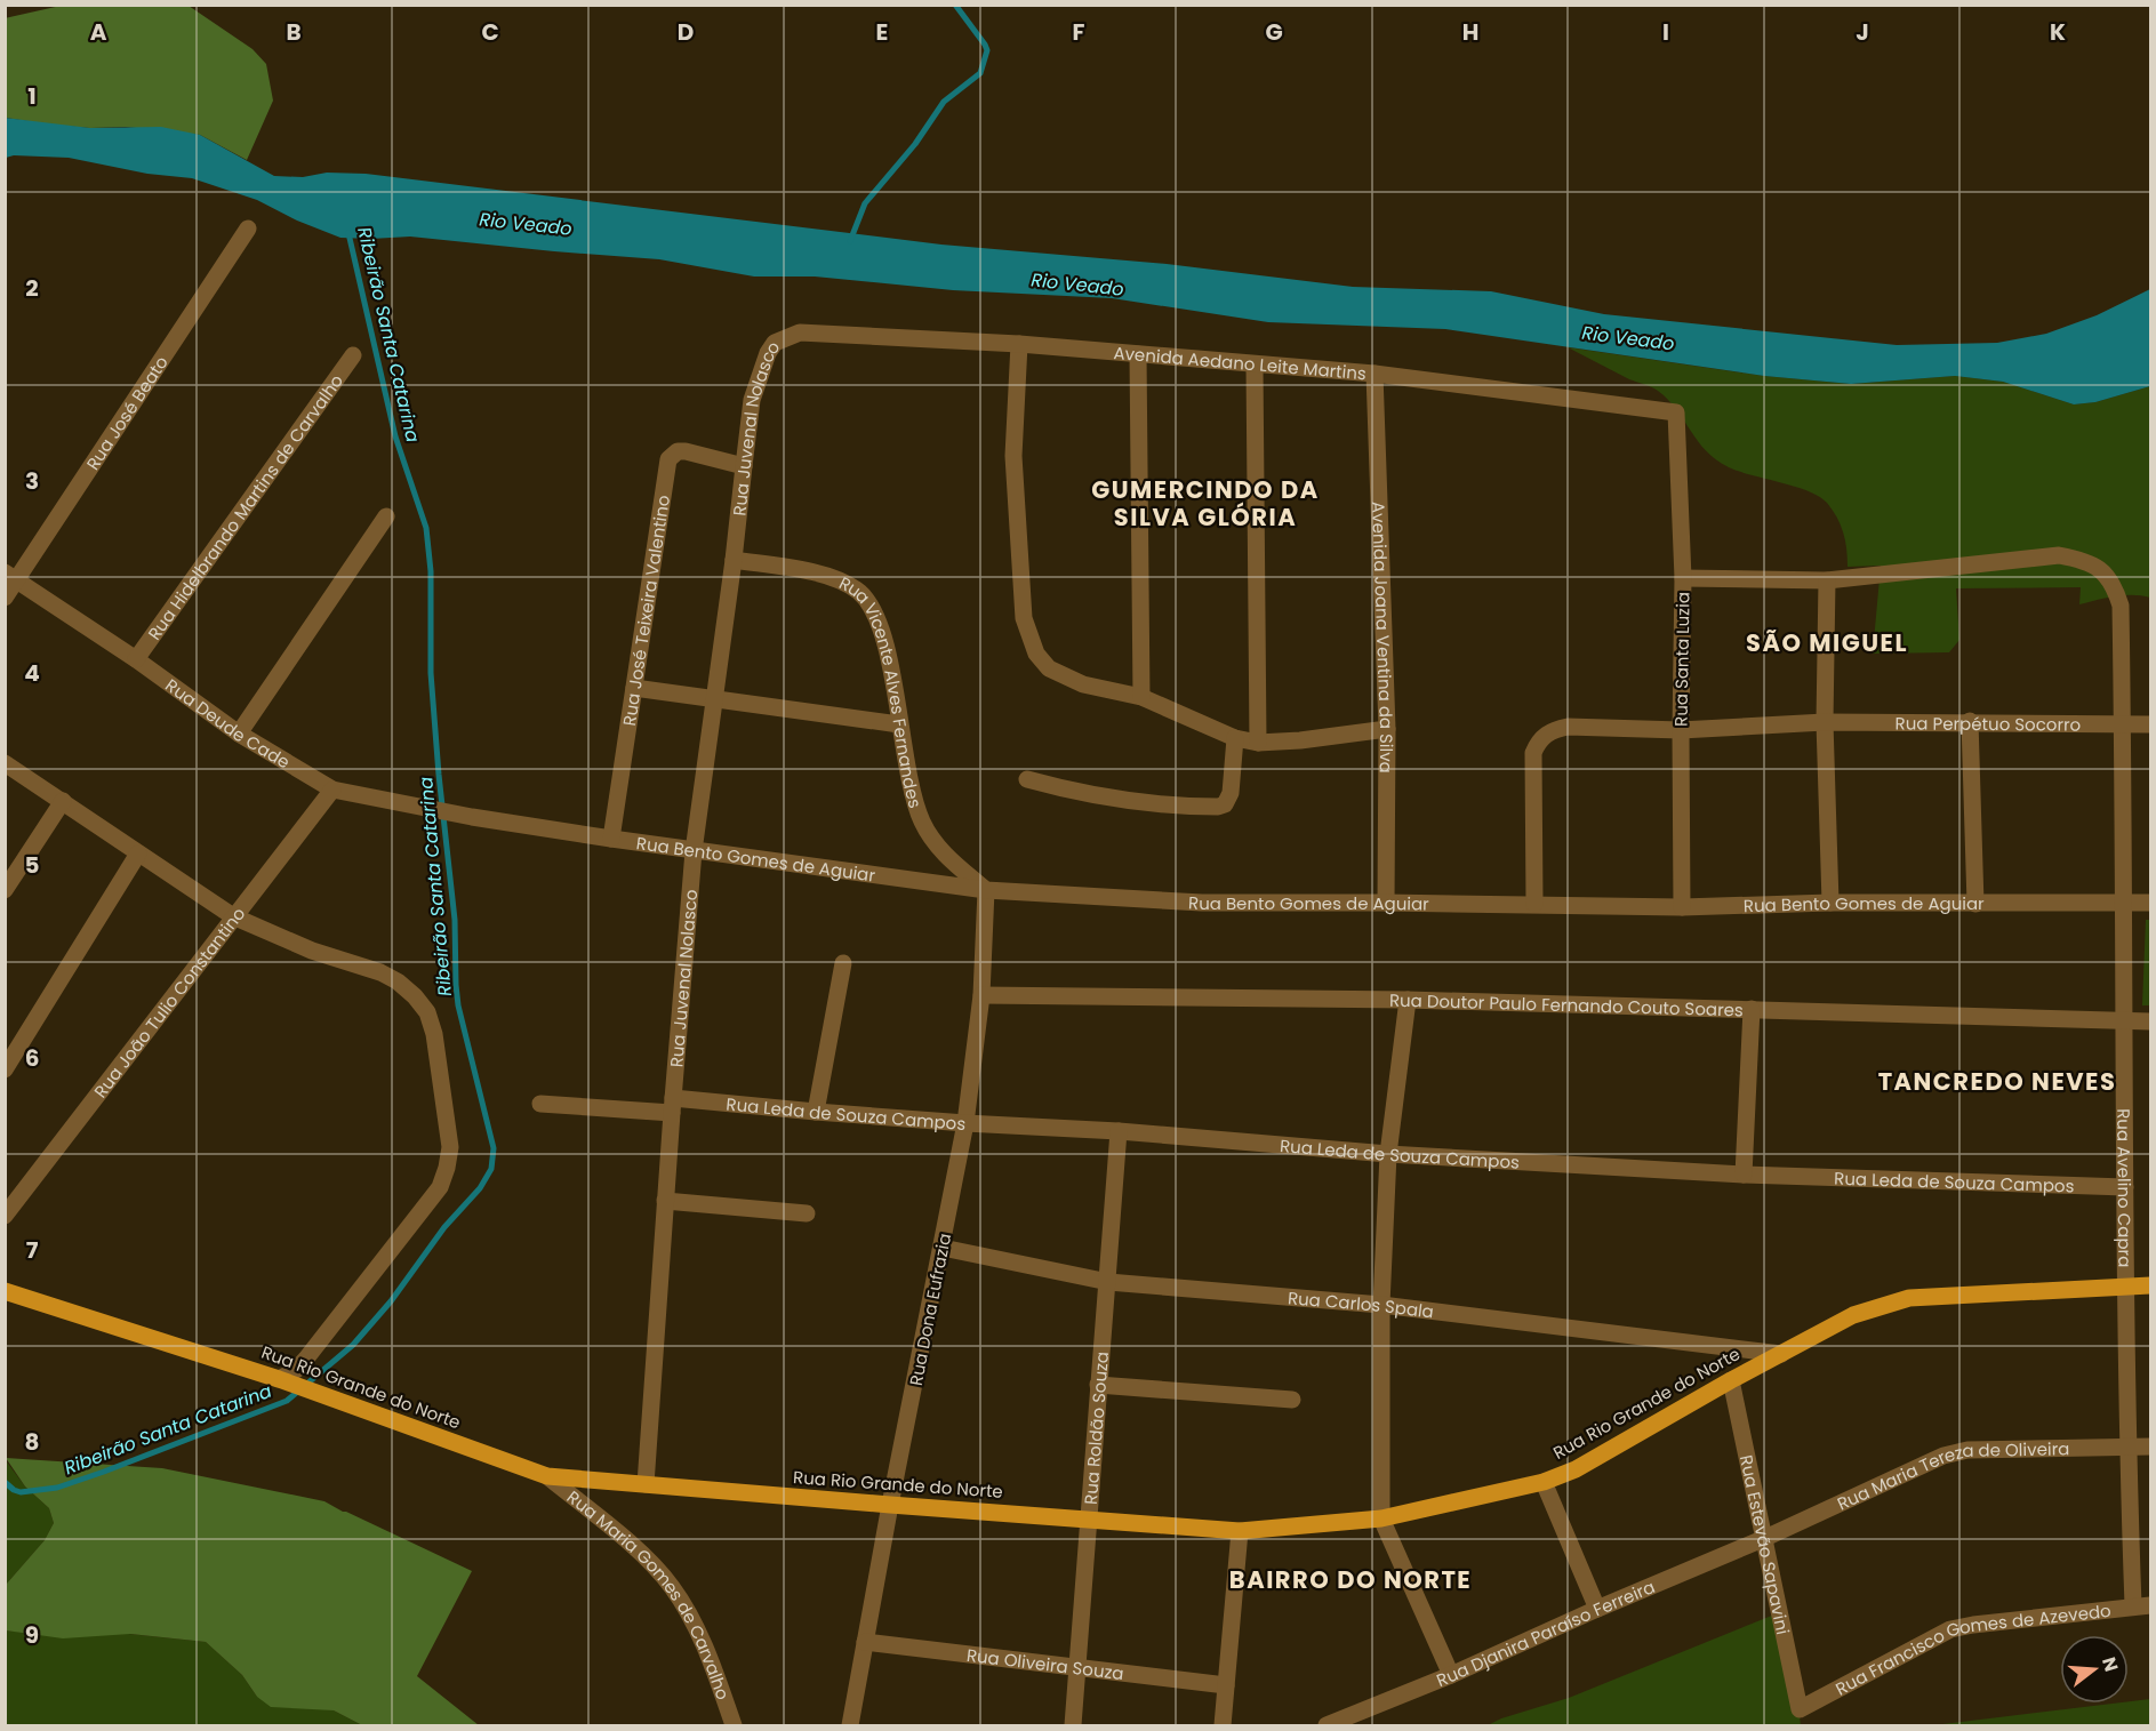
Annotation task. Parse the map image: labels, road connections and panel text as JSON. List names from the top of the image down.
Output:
{
  "streets": {
    "main road": ["Rua Rio Grande do Norte"],
    "street": [
      "Avenida Aedano Leite Martins",
      "Rua José Beato",
      "Rua Juvenal Nolasco",
      "Rua Hidelbrando Martins de Carvalho",
      "Rua José Teixeira Valentino",
      "Avenida Joana Ventina da Silva",
      "Rua Santa Luzia",
      "Rua Vicente Alves Fernandes",
      "Rua Deude Cade",
      "Rua Perpétuo Socorro",
      "Rua Bento Gomes de Aguiar",
      "Rua João Tulio Constantino",
      "Rua Doutor Paulo Fernando Couto Soares",
      "Rua Leda de Souza Campos",
      "Rua Avelino Capra",
      "Rua Carlos Spala",
      "Rua Dona Eufrazia",
      "Rua Roldão Souza",
      "Rua Maria Tereza de Oliveira",
      "Rua Estevão Sapavini",
      "Rua Maria Gomes de Carvalho",
      "Rua Djanira Paraíso Ferreira",
      "Rua Francisco Gomes de Azevedo",
      "Rua Oliveira Souza"
    ]
  },
  "crossings": [
    ["Avenida Aedano Leite Martins", "Rua Juvenal Nolasco"],
    ["Avenida Aedano Leite Martins", "Avenida Joana Ventina da Silva"],
    ["Avenida Aedano Leite Martins", "Rua Santa Luzia"],
    ["Rua José Beato", "Rua Deude Cade"],
    ["Rua Juvenal Nolasco", "Rua José Teixeira Valentino"],
    ["Rua Juvenal Nolasco", "Rua Vicente Alves Fernandes"],
    ["Rua Juvenal Nolasco", "Rua Bento Gomes de Aguiar"],
    ["Rua Juvenal Nolasco", "Rua Leda de Souza Campos"],
    ["Rua Juvenal Nolasco", "Rua Rio Grande do Norte"],
    ["Rua Hidelbrando Martins de Carvalho", "Rua Deude Cade"],
    ["Rua José Teixeira Valentino", "Rua Bento Gomes de Aguiar"],
    ["Avenida Joana Ventina da Silva", "Rua Bento Gomes de Aguiar"],
    ["Rua Santa Luzia", "Rua Perpétuo Socorro"],
    ["Rua Santa Luzia", "Rua Bento Gomes de Aguiar"],
    ["Rua Vicente Alves Fernandes", "Rua Bento Gomes de Aguiar"],
    ["Rua Vicente Alves Fernandes", "Rua Dona Eufrazia"],
    ["Rua Deude Cade", "Rua Bento Gomes de Aguiar"],
    ["Rua Deude Cade", "Rua João Tulio Constantino"],
    ["Rua Perpétuo Socorro", "Rua Bento Gomes de Aguiar"],
    ["Rua Perpétuo Socorro", "Rua Avelino Capra"],
    ["Rua Bento Gomes de Aguiar", "Rua Avelino Capra"],
    ["Rua Bento Gomes de Aguiar", "Rua Dona Eufrazia"],
    ["Rua Doutor Paulo Fernando Couto Soares", "Rua Avelino Capra"],
    ["Rua Doutor Paulo Fernando Couto Soares", "Rua Dona Eufrazia"],
    ["Rua Leda de Souza Campos", "Rua Avelino Capra"],
    ["Rua Leda de Souza Campos", "Rua Dona Eufrazia"],
    ["Rua Leda de Souza Campos", "Rua Roldão Souza"],
    ["Rua Avelino Capra", "Rua Rio Grande do Norte"],
    ["Rua Avelino Capra", "Rua Maria Tereza de Oliveira"],
    ["Rua Avelino Capra", "Rua Francisco Gomes de Azevedo"],
    ["Rua Carlos Spala", "Rua Dona Eufrazia"],
    ["Rua Carlos Spala", "Rua Rio Grande do Norte"],
    ["Rua Carlos Spala", "Rua Roldão Souza"],
    ["Rua Dona Eufrazia", "Rua Rio Grande do Norte"],
    ["Rua Dona Eufrazia", "Rua Oliveira Souza"],
    ["Rua Rio Grande do Norte", "Rua Roldão Souza"],
    ["Rua Rio Grande do Norte", "Rua Estevão Sapavini"],
    ["Rua Rio Grande do Norte", "Rua Maria Gomes de Carvalho"],
    ["Rua Roldão Souza", "Rua Oliveira Souza"],
    ["Rua Maria Tereza de Oliveira", "Rua Estevão Sapavini"],
    ["Rua Maria Tereza de Oliveira", "Rua Djanira Paraíso Ferreira"],
    ["Rua Estevão Sapavini", "Rua Djanira Paraíso Ferreira"],
    ["Rua Estevão Sapavini", "Rua Francisco Gomes de Azevedo"]
  ],
  "districts": [
    "GUMERCINDO DA SILVA GLÓRIA",
    "SÃO MIGUEL",
    "TANCREDO NEVES",
    "BAIRRO DO NORTE"
  ],
  "water": ["Rio Veado", "Ribeirão Santa Catarina"],
  "north": "right",
  "grid": {
    "columns": [
      "A",
      "B",
      "C",
      "D",
      "E",
      "F",
      "G",
      "H",
      "I",
      "J",
      "K"
    ],
    "rows": [
      "1",
      "2",
      "3",
      "4",
      "5",
      "6",
      "7",
      "8",
      "9"
    ]
  }
}
